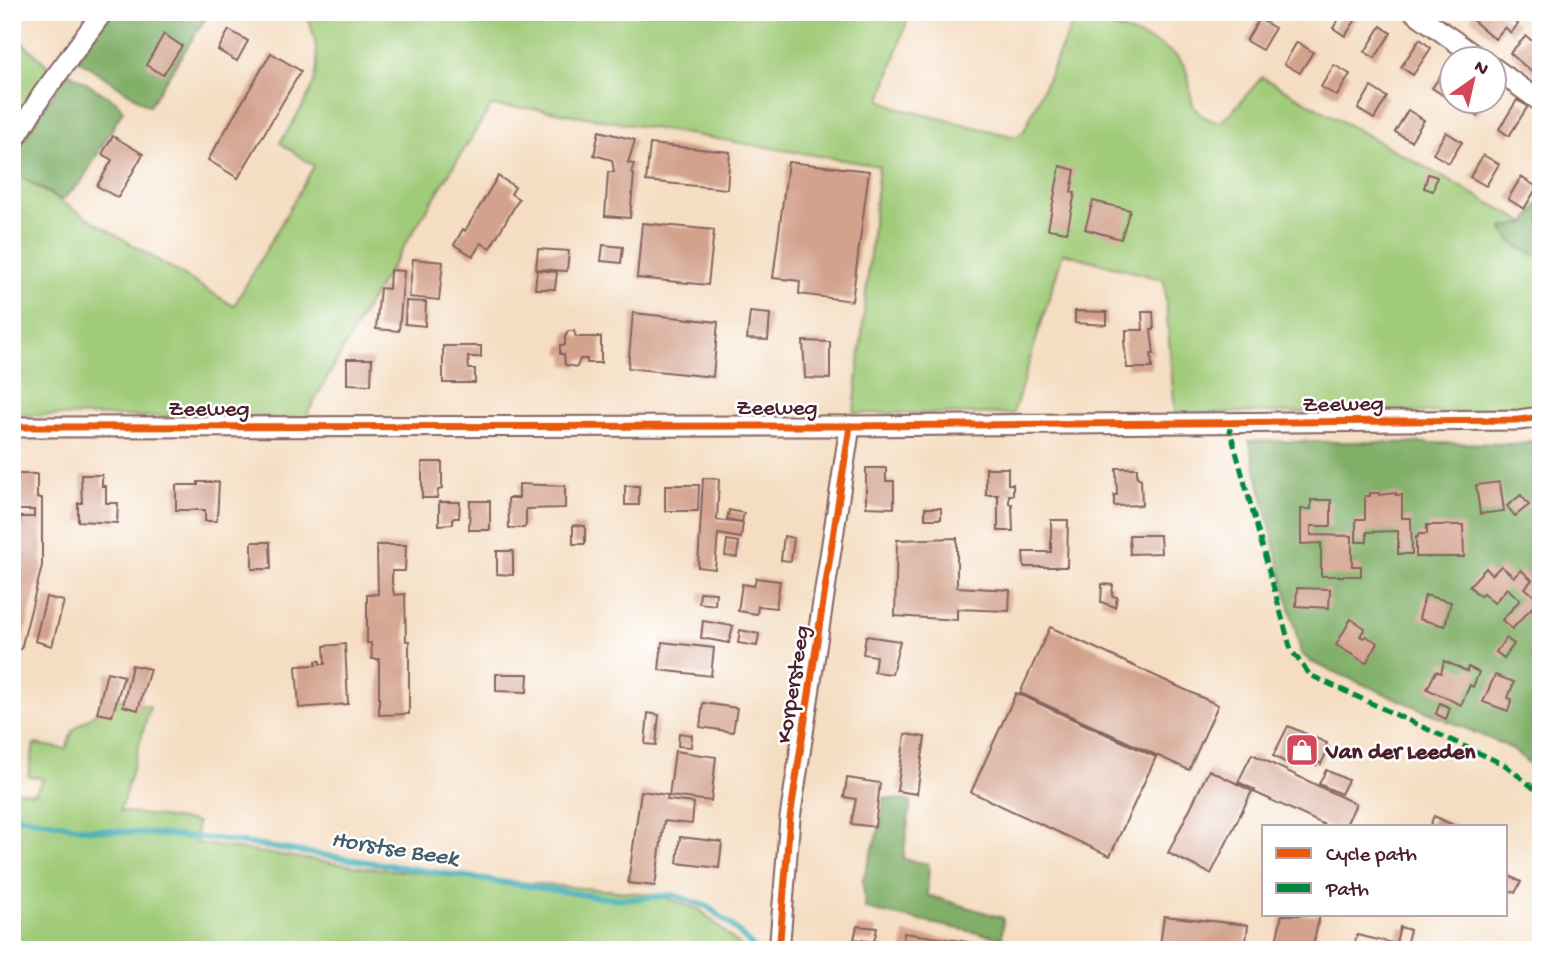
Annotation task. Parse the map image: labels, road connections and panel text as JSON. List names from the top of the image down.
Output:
{
  "streets": {
    "street": ["Zeeweg", "Korpersteeg"]
  },
  "crossings": [
    ["Zeeweg", "Korpersteeg"]
  ],
  "water": ["Horstse Beek"],
  "places": {
    "shop": ["Van der Leeden"]
  },
  "legend": ["Cycle path", "Path"],
  "north": "top right"
}
